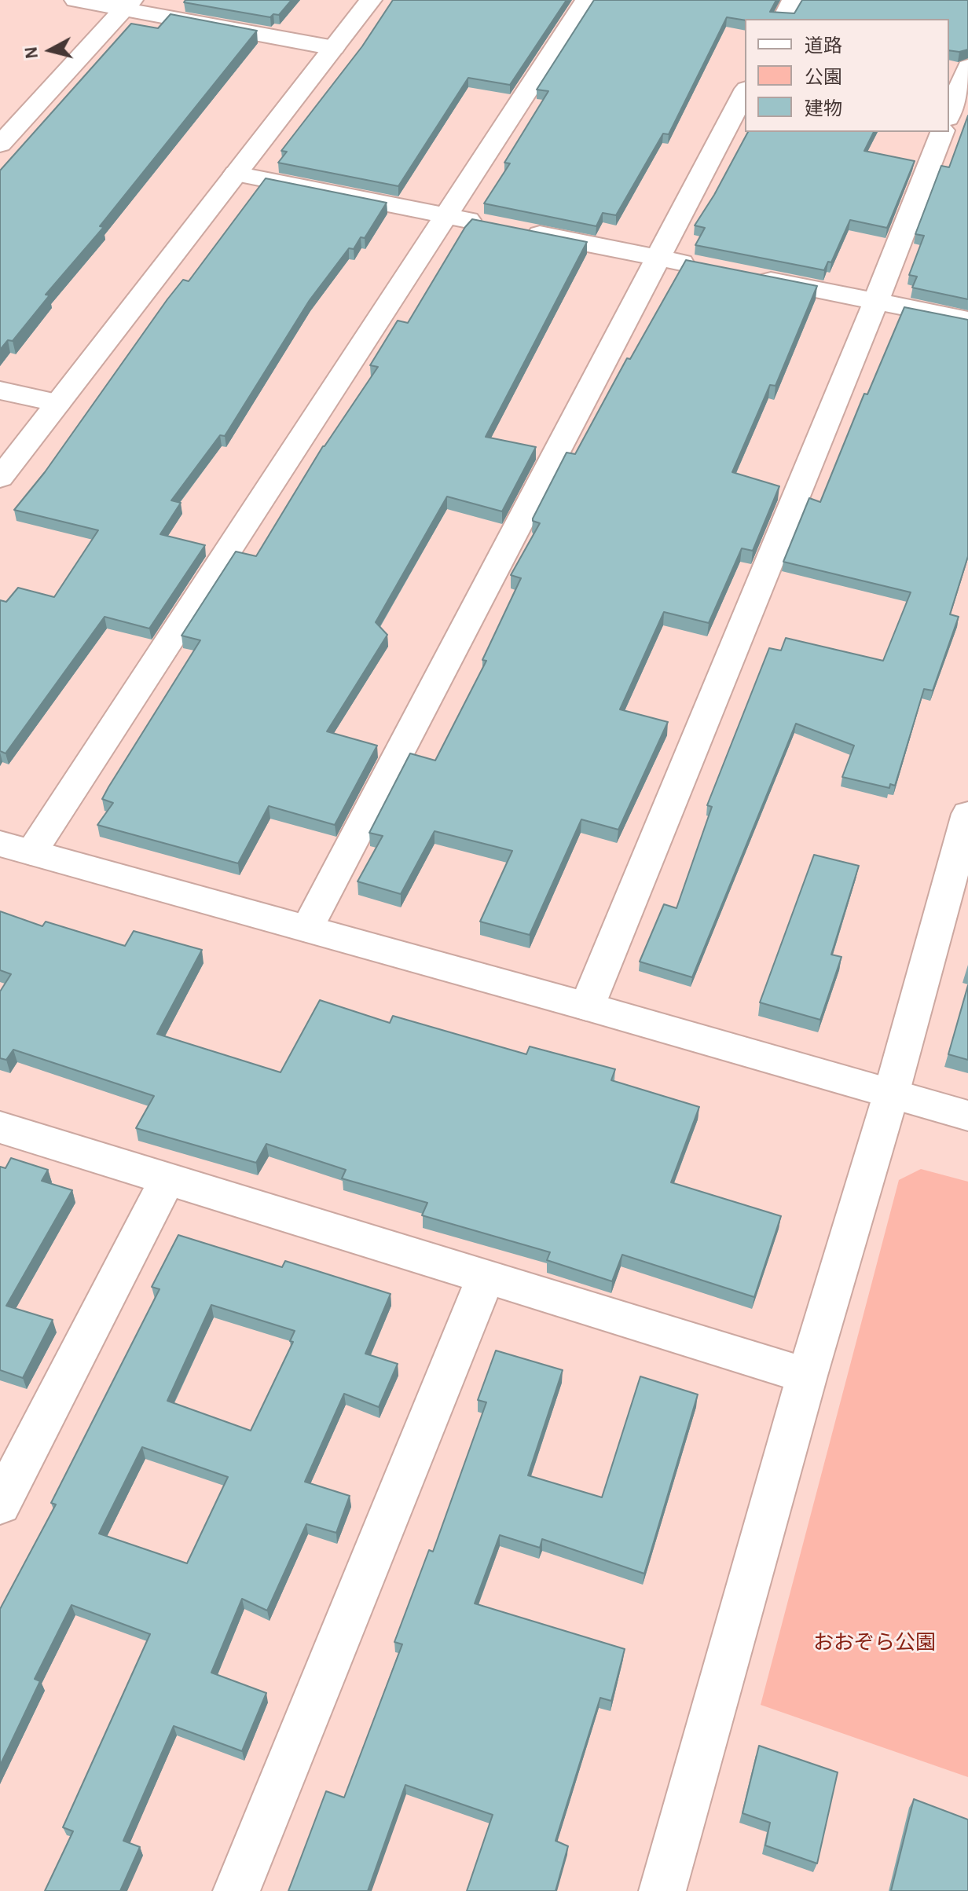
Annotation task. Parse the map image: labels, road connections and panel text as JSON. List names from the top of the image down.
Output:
{
  "parks": ["おおぞら公園"],
  "legend": ["道路", "公園", "建物"],
  "north": "left"
}
